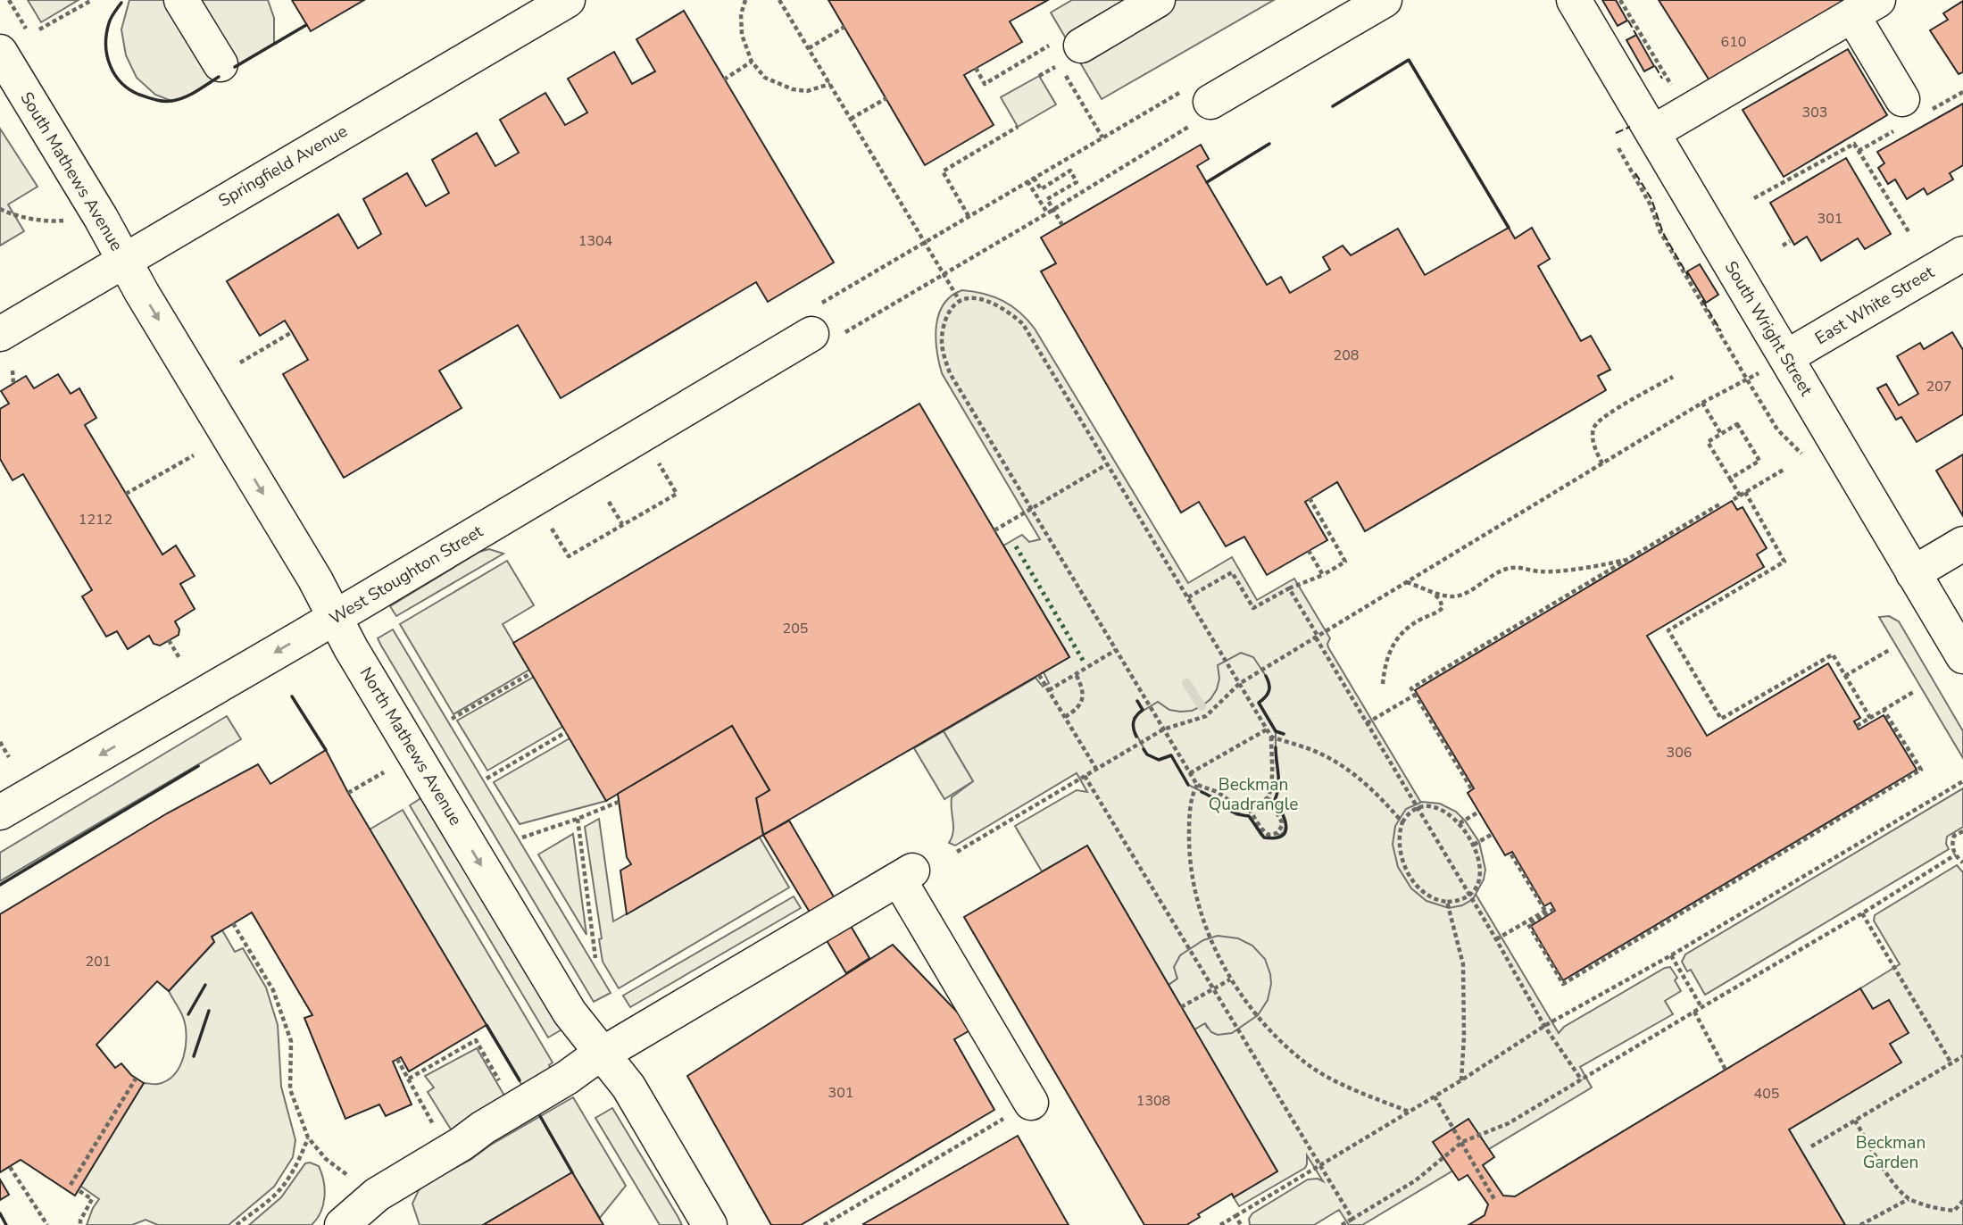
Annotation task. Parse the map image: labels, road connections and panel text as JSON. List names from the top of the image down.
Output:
{
  "streets": {
    "street": [
      "Springfield Avenue",
      "South Mathews Avenue",
      "East White Street",
      "South Wright Street",
      "West Stoughton Street",
      "North Mathews Avenue"
    ]
  },
  "crossings": [
    ["Springfield Avenue", "South Mathews Avenue"],
    ["Springfield Avenue", "North Mathews Avenue"],
    ["South Mathews Avenue", "North Mathews Avenue"],
    ["East White Street", "South Wright Street"],
    ["West Stoughton Street", "North Mathews Avenue"]
  ],
  "one_way": ["West Stoughton Street", "North Mathews Avenue"],
  "parks": ["Beckman Quadrangle", "Beckman Garden"],
  "house_numbers": [
    "610",
    "303",
    "301",
    "1304",
    "208",
    "207",
    "1212",
    "205",
    "306",
    "201",
    "301",
    "405",
    "1308"
  ]
}
